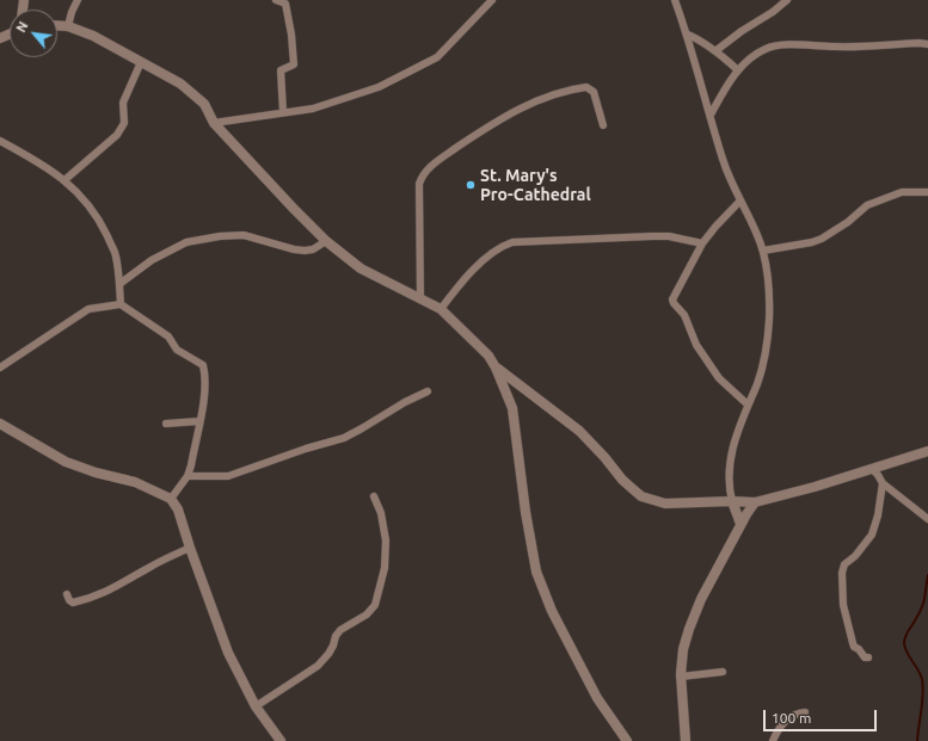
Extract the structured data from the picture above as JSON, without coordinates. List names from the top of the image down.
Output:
{
  "places": ["St. Mary's Pro-Cathedral"],
  "scale_bar": "100 m",
  "north": "top left"
}
